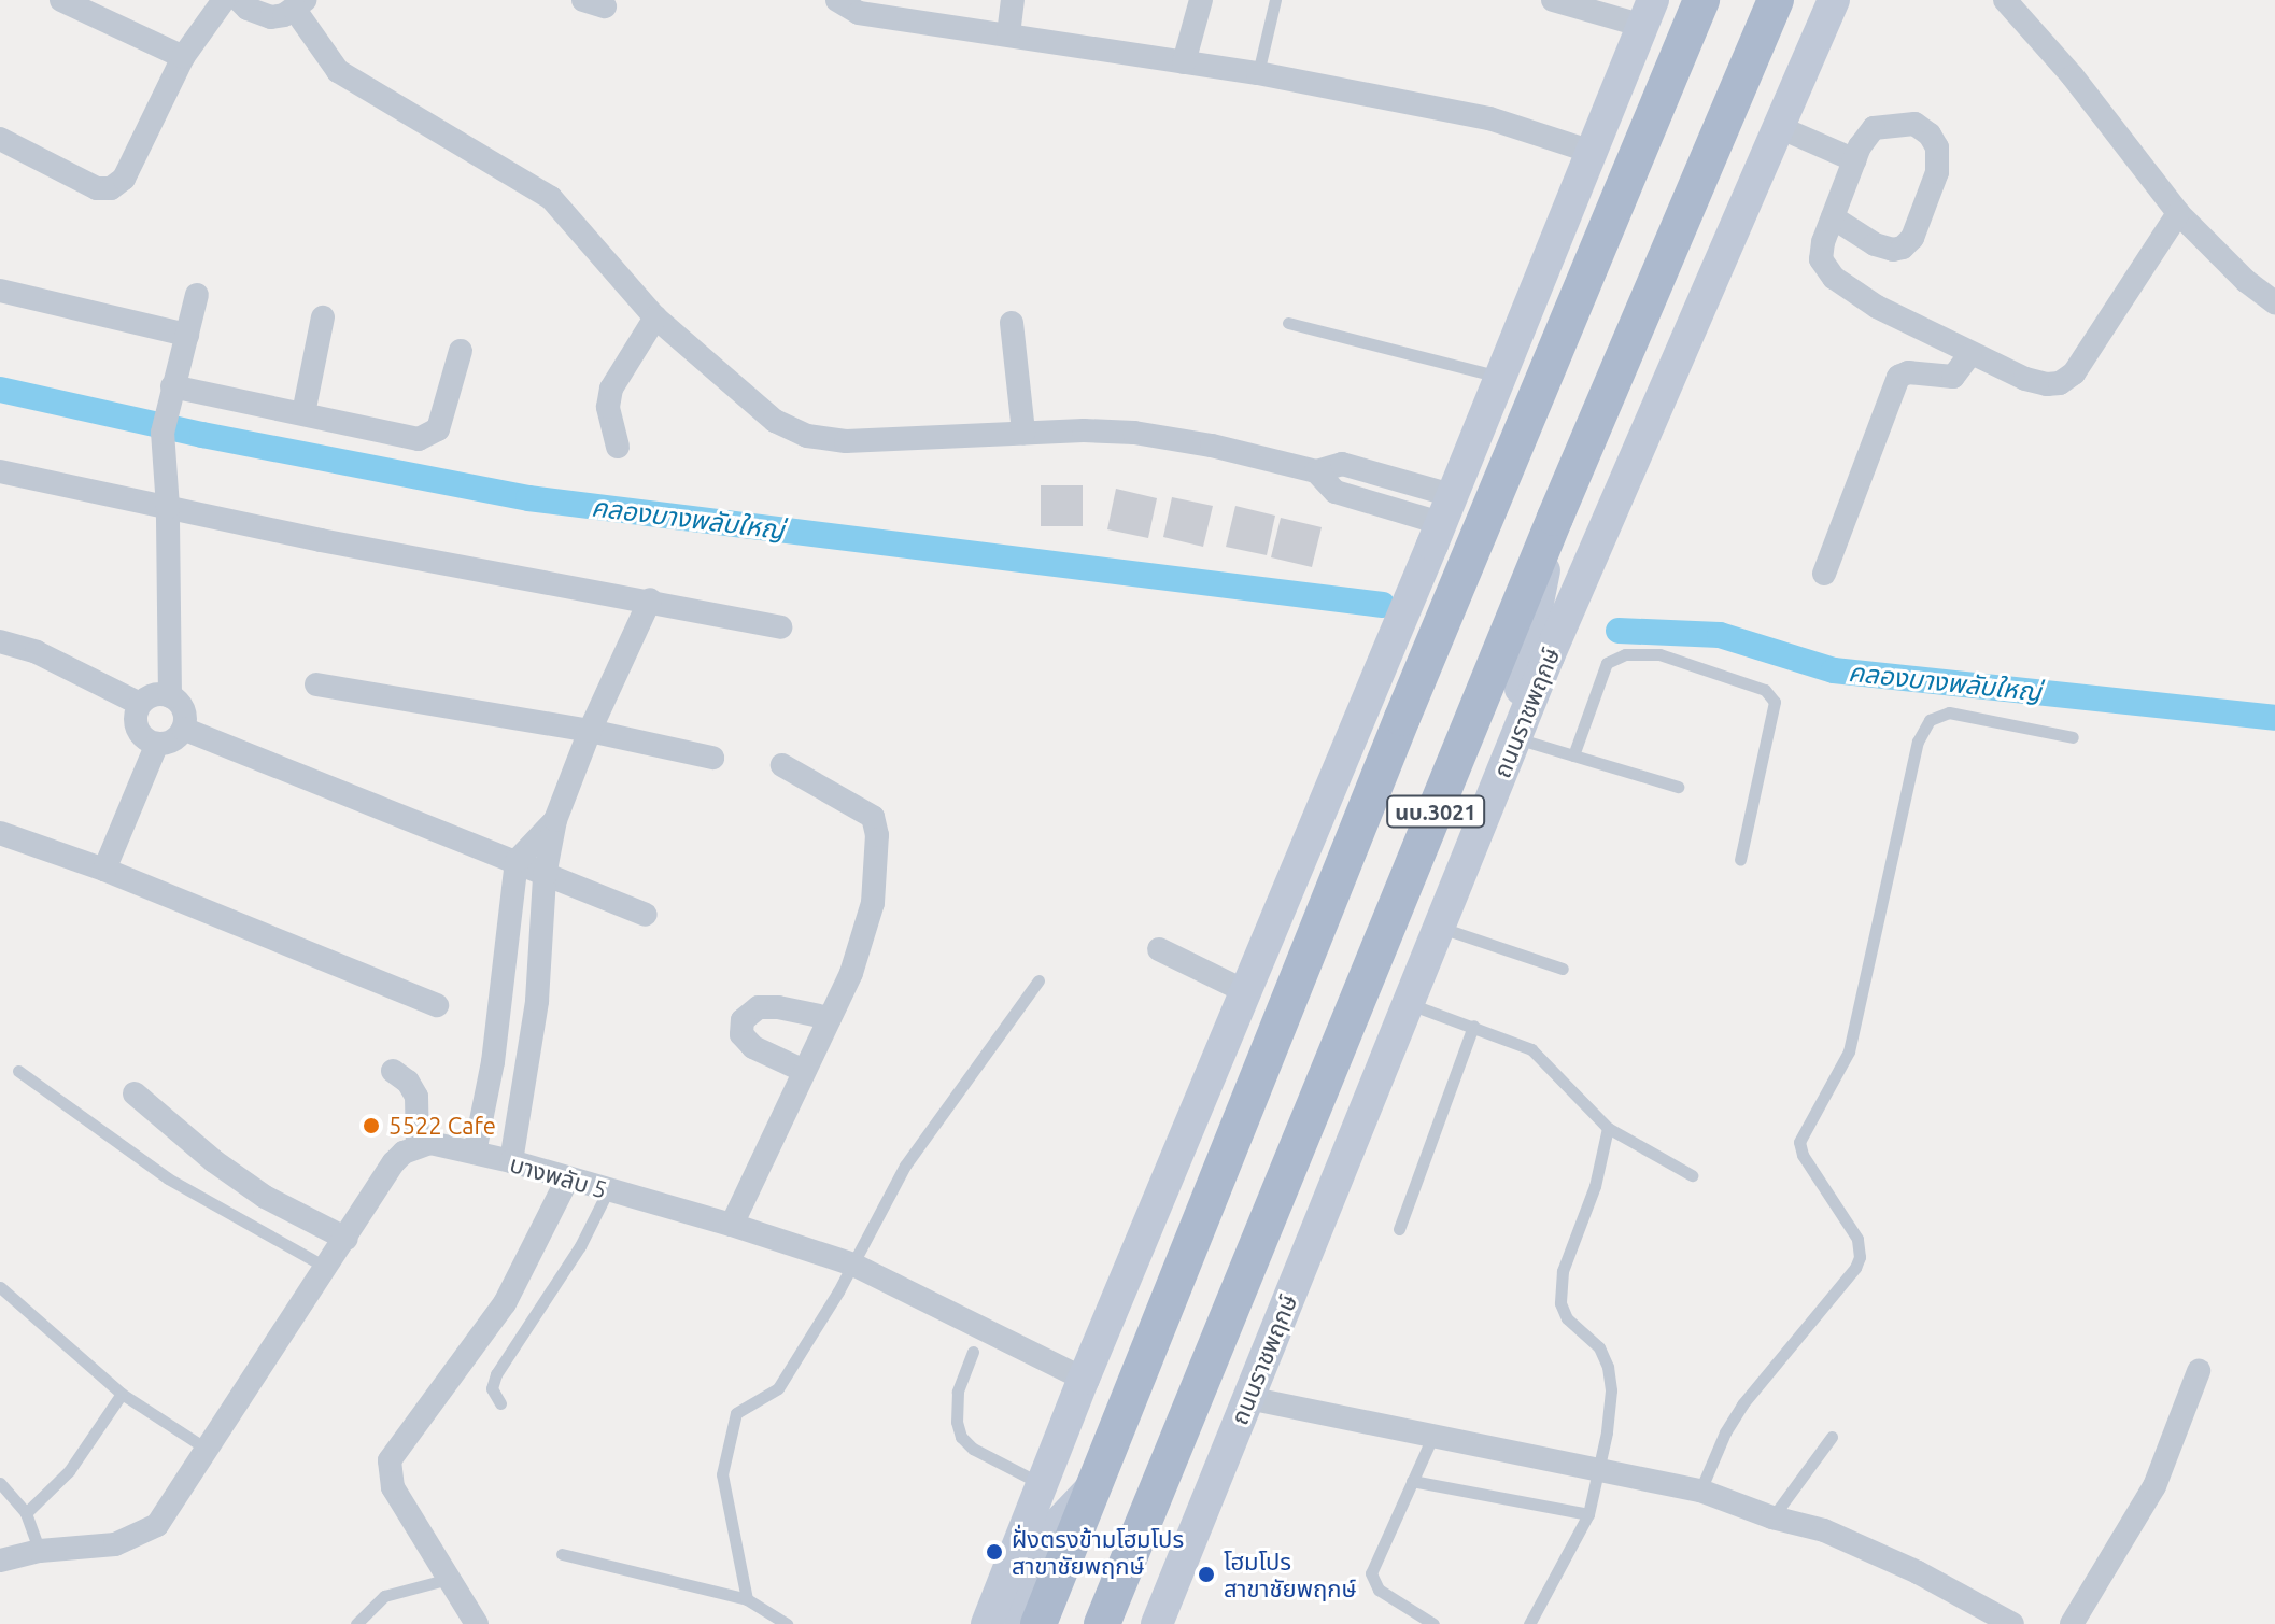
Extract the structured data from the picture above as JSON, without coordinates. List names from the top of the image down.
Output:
{
  "streets": {
    "main road": ["ถนนราชพฤกษ์", "นบ.3021"],
    "street": ["บางพลับ 5"]
  },
  "water": ["คลองบางพลับใหญ่"],
  "places": ["5522 Cafe", "ฝั่งตรงข้ามโฮมโปร สาขาชัยพฤกษ์", "โฮมโปร สาขาชัยพฤกษ์"]
}
